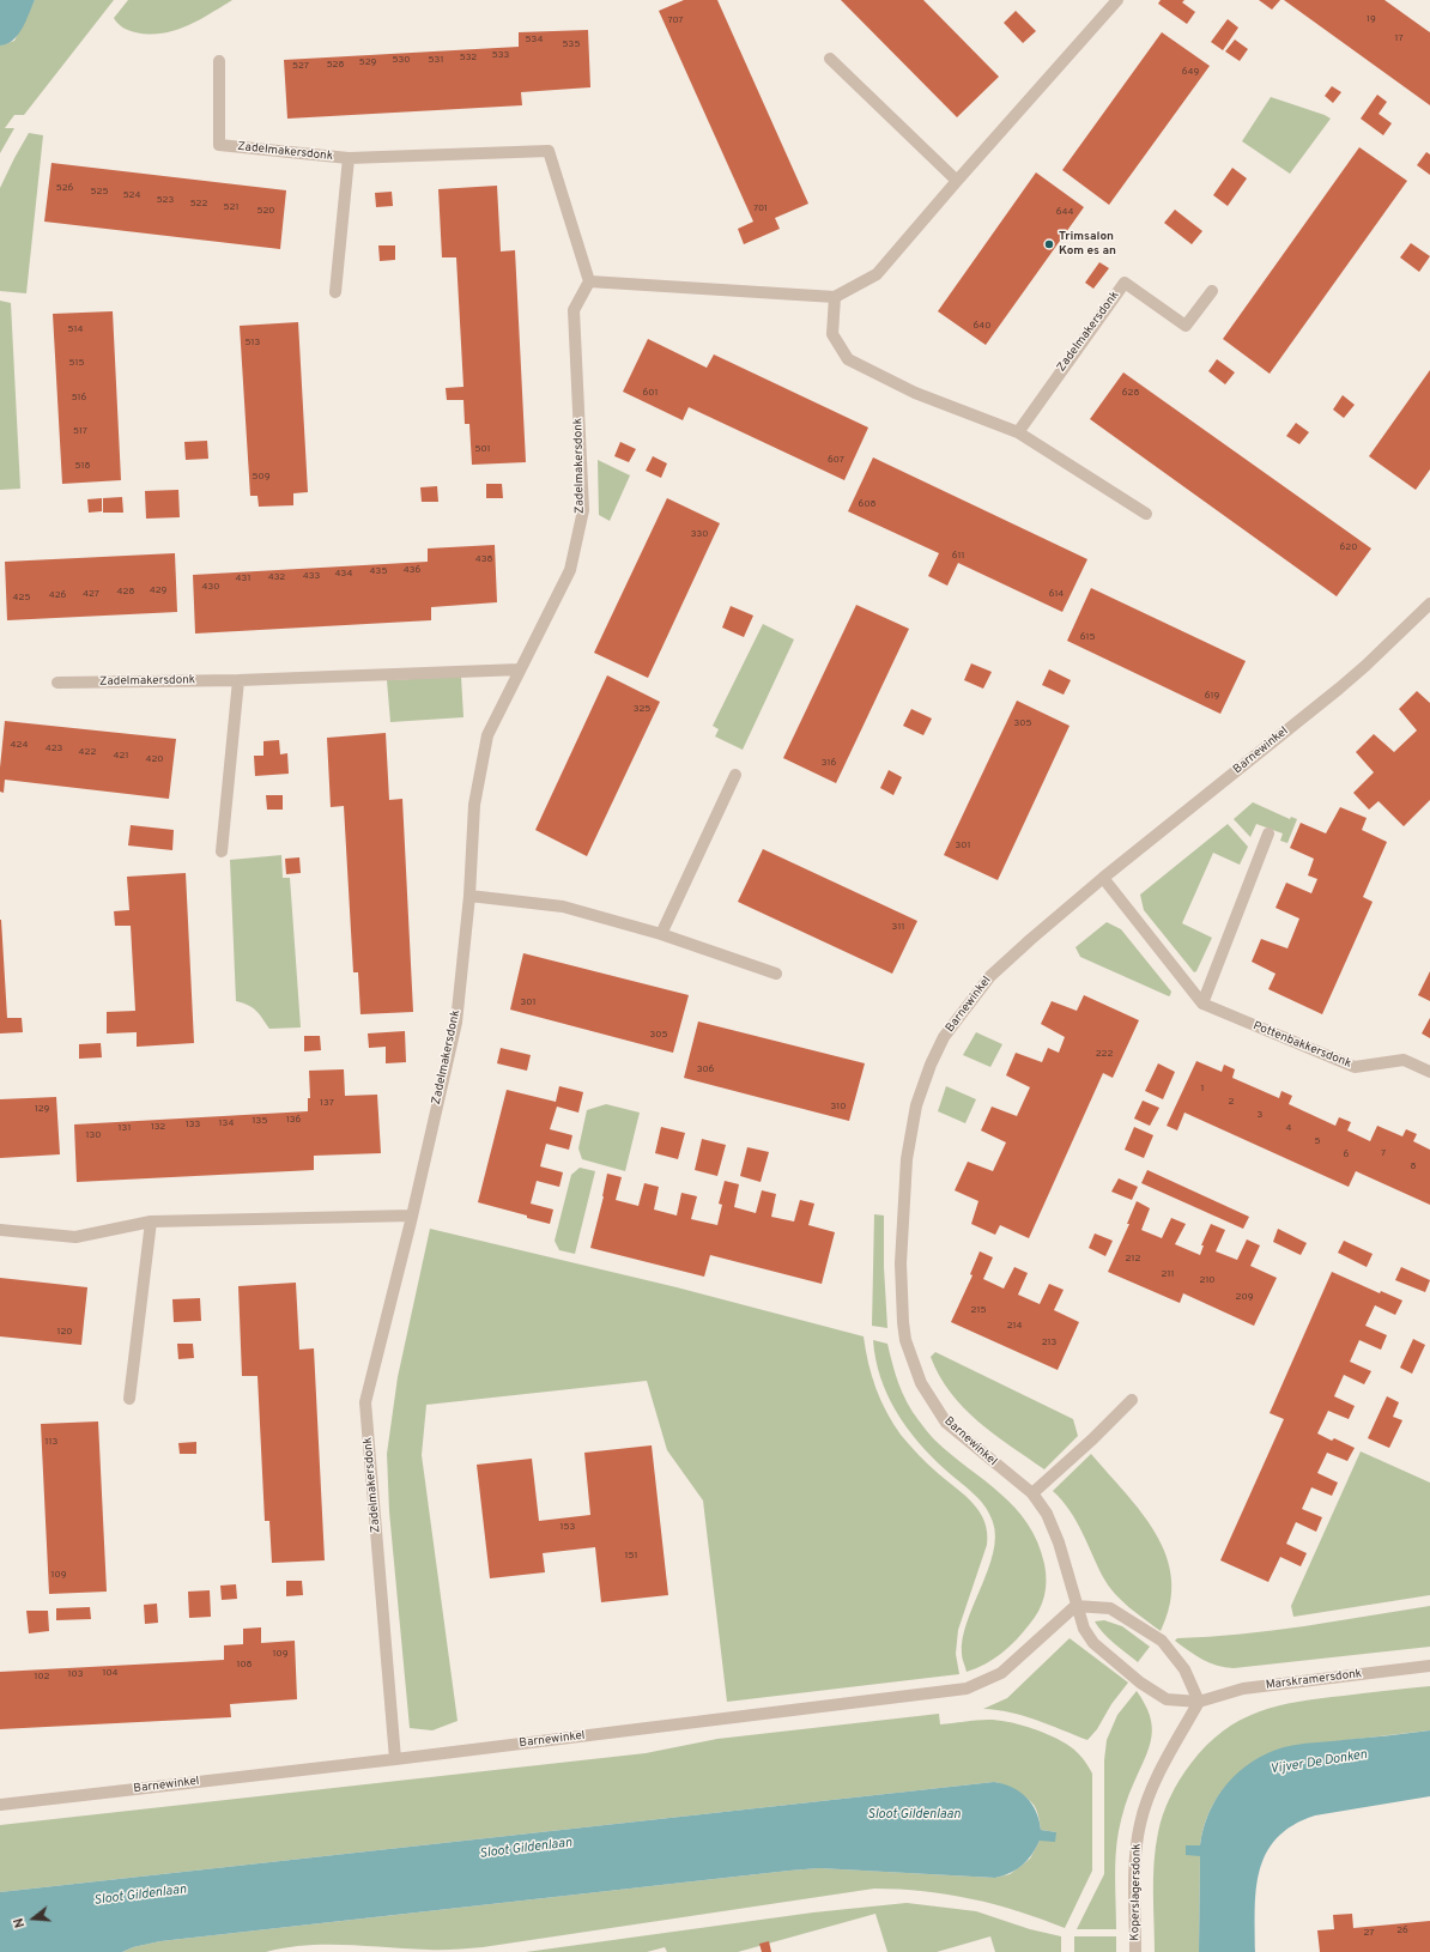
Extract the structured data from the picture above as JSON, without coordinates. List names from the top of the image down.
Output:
{
  "streets": {
    "street": [
      "Zadelmakersdonk",
      "Barnewinkel",
      "Pottenbakkersdonk",
      "Marskramersdonk",
      "Koperslagersdonk"
    ]
  },
  "crossings": [
    ["Zadelmakersdonk", "Barnewinkel"],
    ["Barnewinkel", "Pottenbakkersdonk"],
    ["Barnewinkel", "Marskramersdonk"],
    ["Barnewinkel", "Koperslagersdonk"],
    ["Marskramersdonk", "Koperslagersdonk"]
  ],
  "water": ["Vijver De Donken", "Sloot Gildenlaan"],
  "places": ["Trimsalon Kom es an"],
  "house_numbers": [
    "19",
    "707",
    "17",
    "534",
    "535",
    "533",
    "532",
    "530",
    "531",
    "529",
    "528",
    "527",
    "649",
    "526",
    "525",
    "524",
    "523",
    "522",
    "521",
    "701",
    "520",
    "644",
    "640",
    "514",
    "513",
    "515",
    "601",
    "628",
    "516",
    "517",
    "501",
    "607",
    "518",
    "509",
    "608",
    "330",
    "620",
    "611",
    "438",
    "436",
    "435",
    "434",
    "433",
    "432",
    "431",
    "430",
    "429",
    "428",
    "427",
    "614",
    "426",
    "425",
    "615",
    "619",
    "325",
    "305",
    "424",
    "423",
    "422",
    "421",
    "420",
    "316",
    "301",
    "311",
    "301",
    "305",
    "222",
    "306",
    "1",
    "2",
    "137",
    "310",
    "129",
    "3",
    "136",
    "135",
    "134",
    "133",
    "132",
    "131",
    "4",
    "130",
    "5",
    "7",
    "6",
    "8",
    "212",
    "211",
    "210",
    "209",
    "215",
    "214",
    "120",
    "213",
    "113",
    "153",
    "151",
    "109",
    "109",
    "108",
    "104",
    "103",
    "102",
    "26",
    "27"
  ],
  "north": "left"
}
